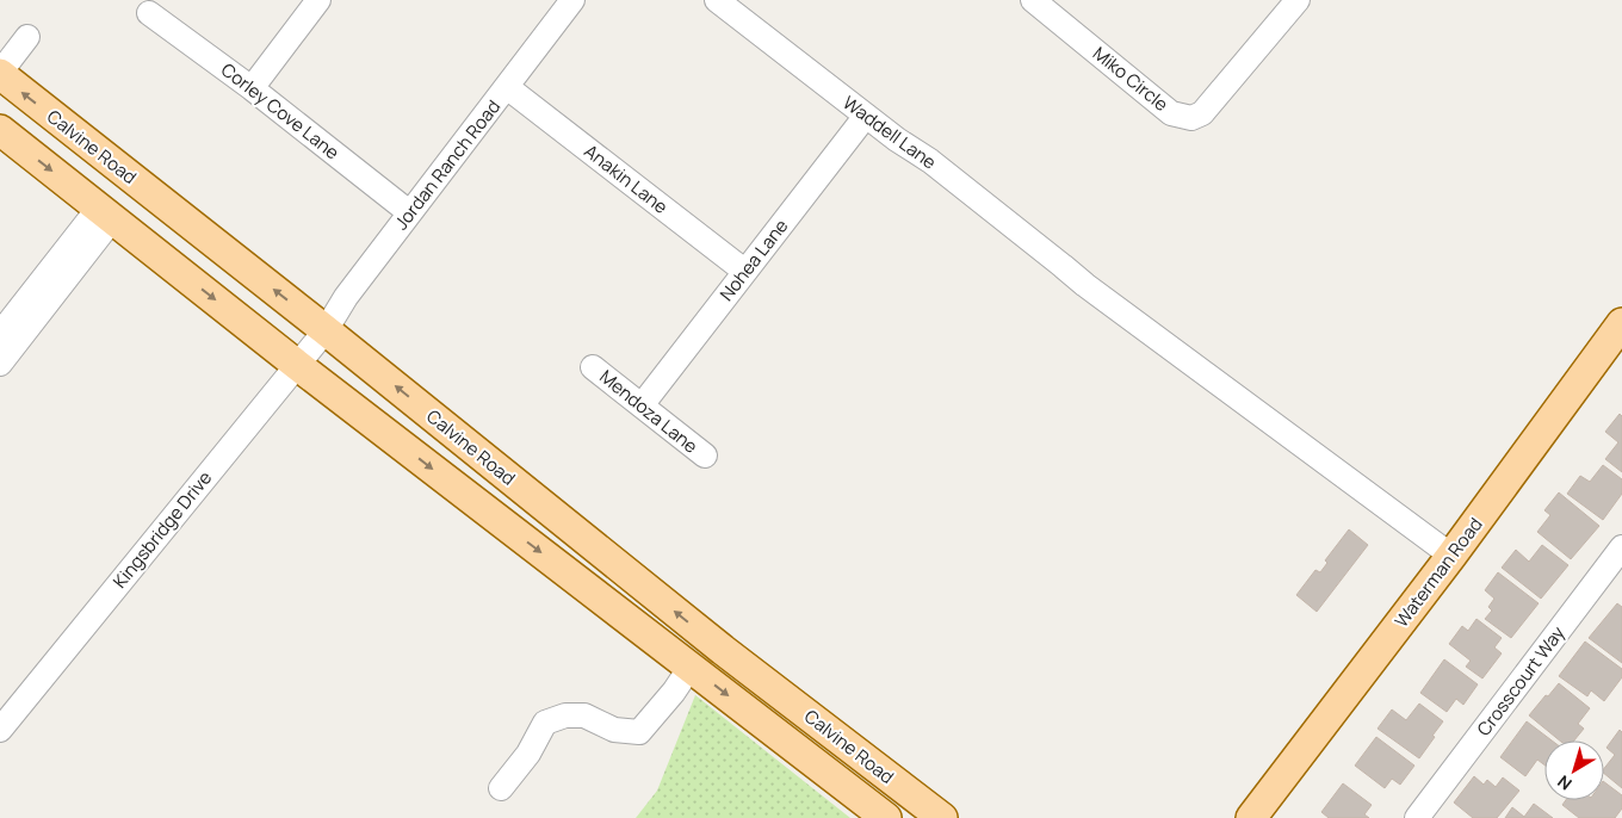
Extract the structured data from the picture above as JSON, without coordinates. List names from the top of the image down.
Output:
{
  "streets": {
    "main road": ["Calvine Road", "Waterman Road"],
    "street": [
      "Miko Circle",
      "Corley Cove Lane",
      "Waddell Lane",
      "Jordan Ranch Road",
      "Anakin Lane",
      "Nohea Lane",
      "Mendoza Lane",
      "Kingsbridge Drive",
      "Crosscourt Way"
    ]
  },
  "crossings": [
    ["Corley Cove Lane", "Jordan Ranch Road"],
    ["Waddell Lane", "Nohea Lane"],
    ["Waddell Lane", "Waterman Road"],
    ["Calvine Road", "Jordan Ranch Road"],
    ["Calvine Road", "Kingsbridge Drive"],
    ["Jordan Ranch Road", "Anakin Lane"],
    ["Jordan Ranch Road", "Kingsbridge Drive"],
    ["Anakin Lane", "Nohea Lane"],
    ["Nohea Lane", "Mendoza Lane"]
  ],
  "north": "bottom left"
}
